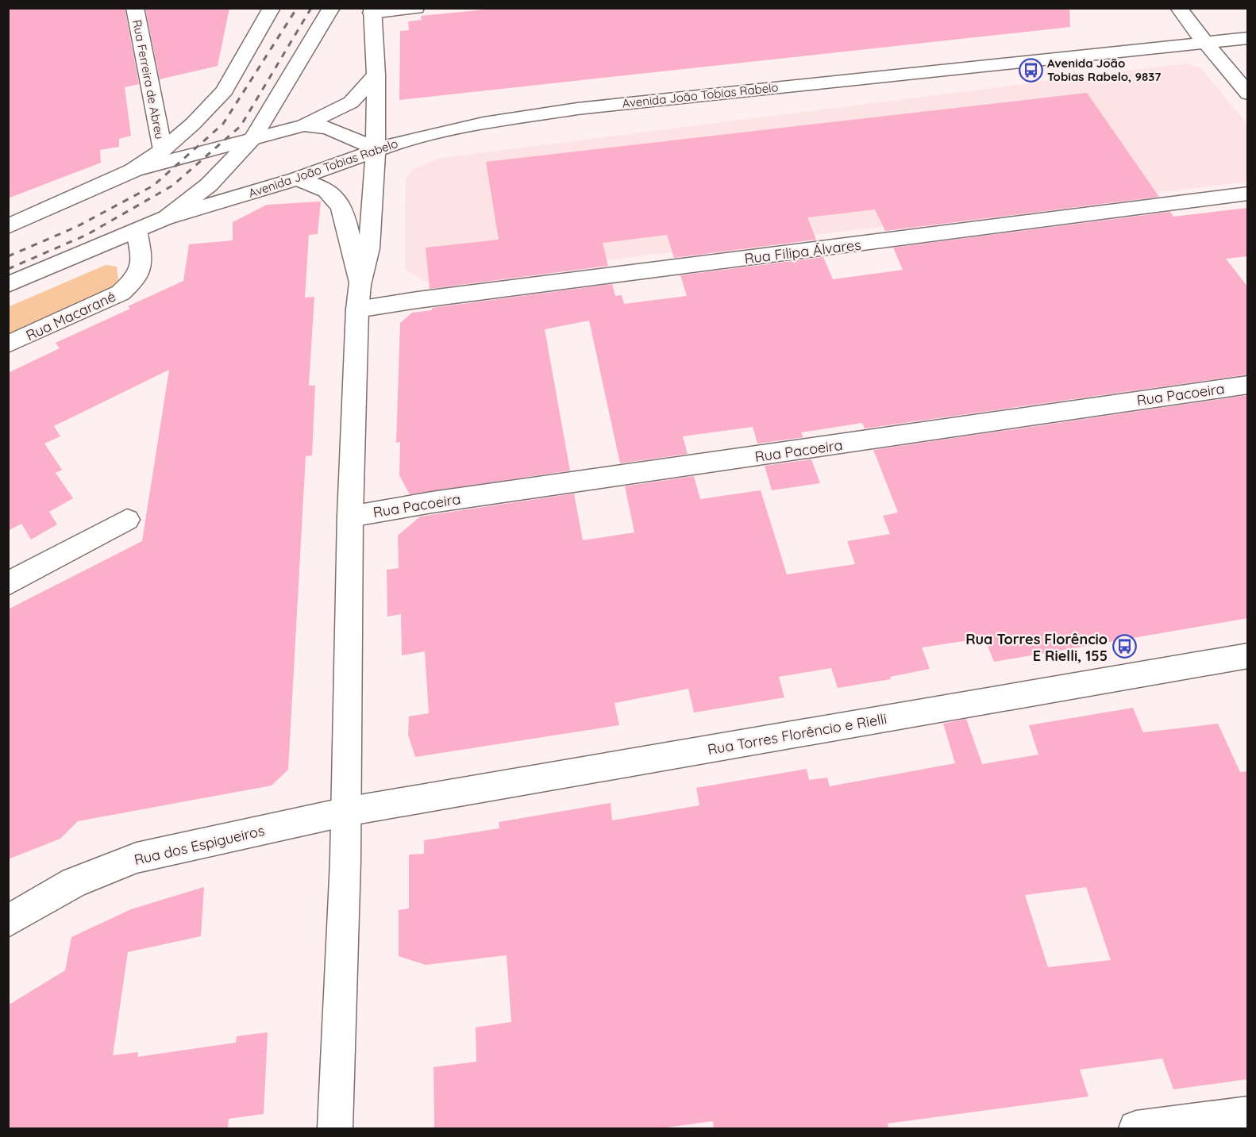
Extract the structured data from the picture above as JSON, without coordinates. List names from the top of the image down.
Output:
{
  "streets": {
    "street": [
      "Rua Ferreira de Abreu",
      "Avenida João Tobias Rabelo",
      "Rua Filipa Álvares",
      "Rua Macarané",
      "Rua Pacoeira",
      "Rua Torres Florêncio e Rielli",
      "Rua dos Espigueiros"
    ]
  },
  "crossings": [
    ["Rua Torres Florêncio e Rielli", "Rua dos Espigueiros"]
  ],
  "places": {
    "bus stop": ["Avenida João Tobias Rabelo, 9837", "Rua Torres Florêncio E Rielli, 155"]
  }
}
